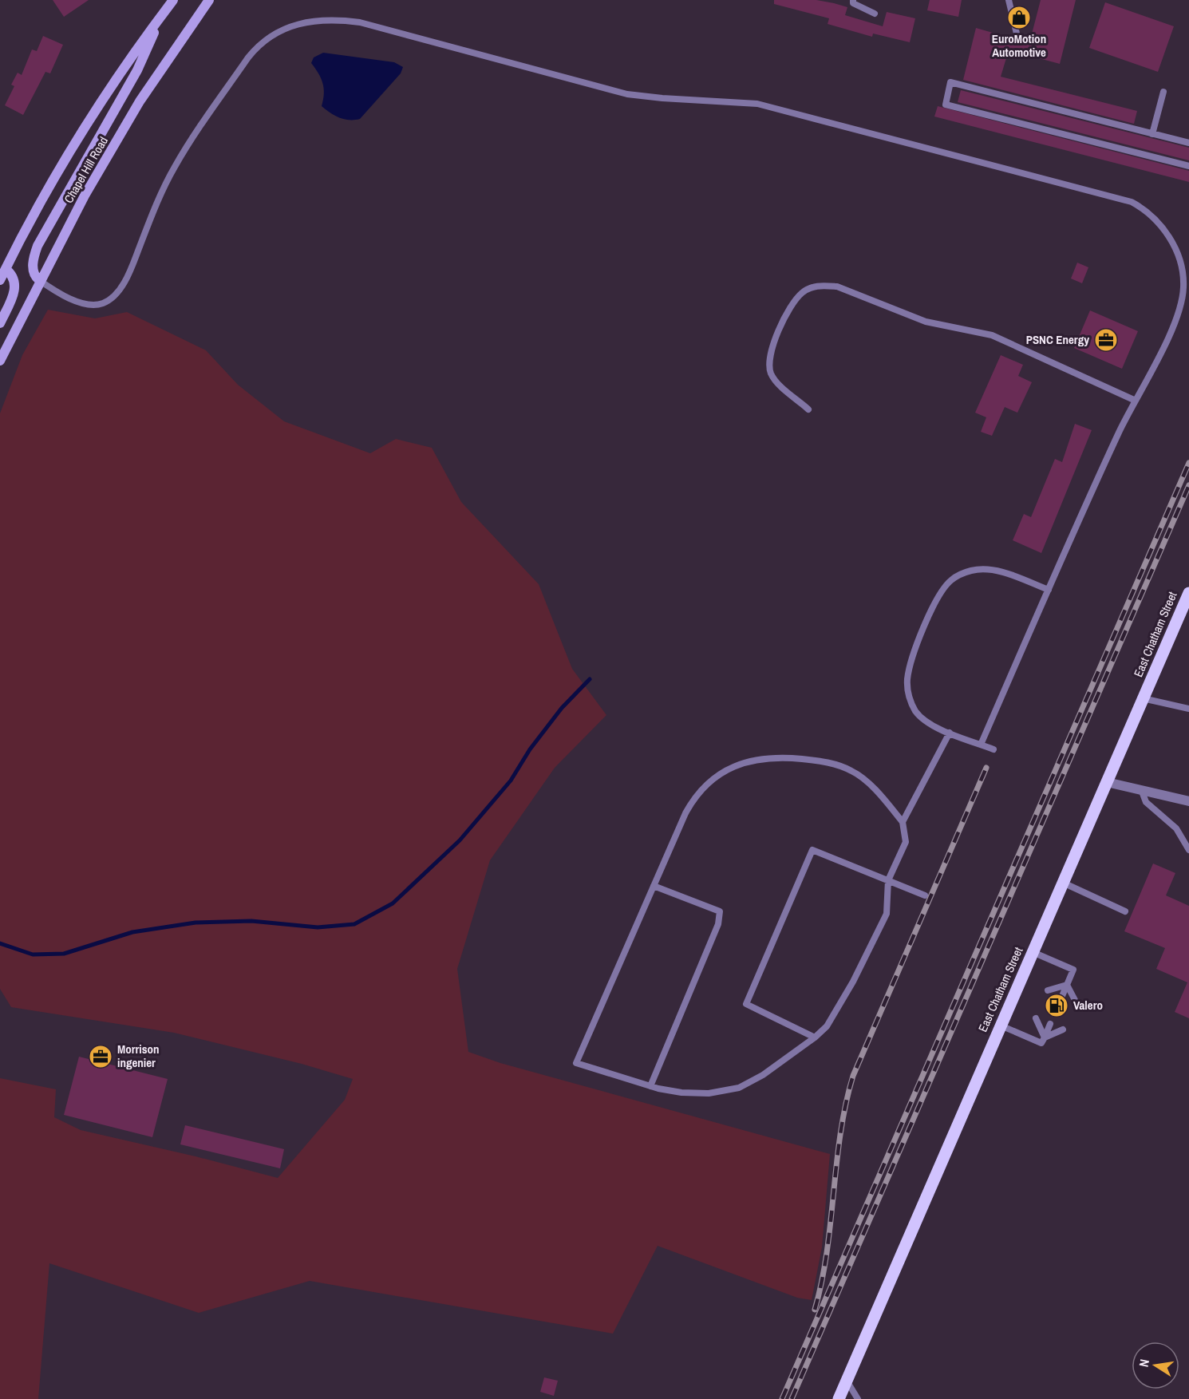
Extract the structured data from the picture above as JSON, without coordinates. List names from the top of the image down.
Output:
{
  "streets": {
    "main road": ["Chapel Hill Road", "East Chatham Street"]
  },
  "places": {
    "shop": ["EuroMotion Automotive"],
    "office": ["PSNC Energy", "Morrison ingenier"],
    "fuel station": ["Valero"]
  },
  "north": "left"
}
